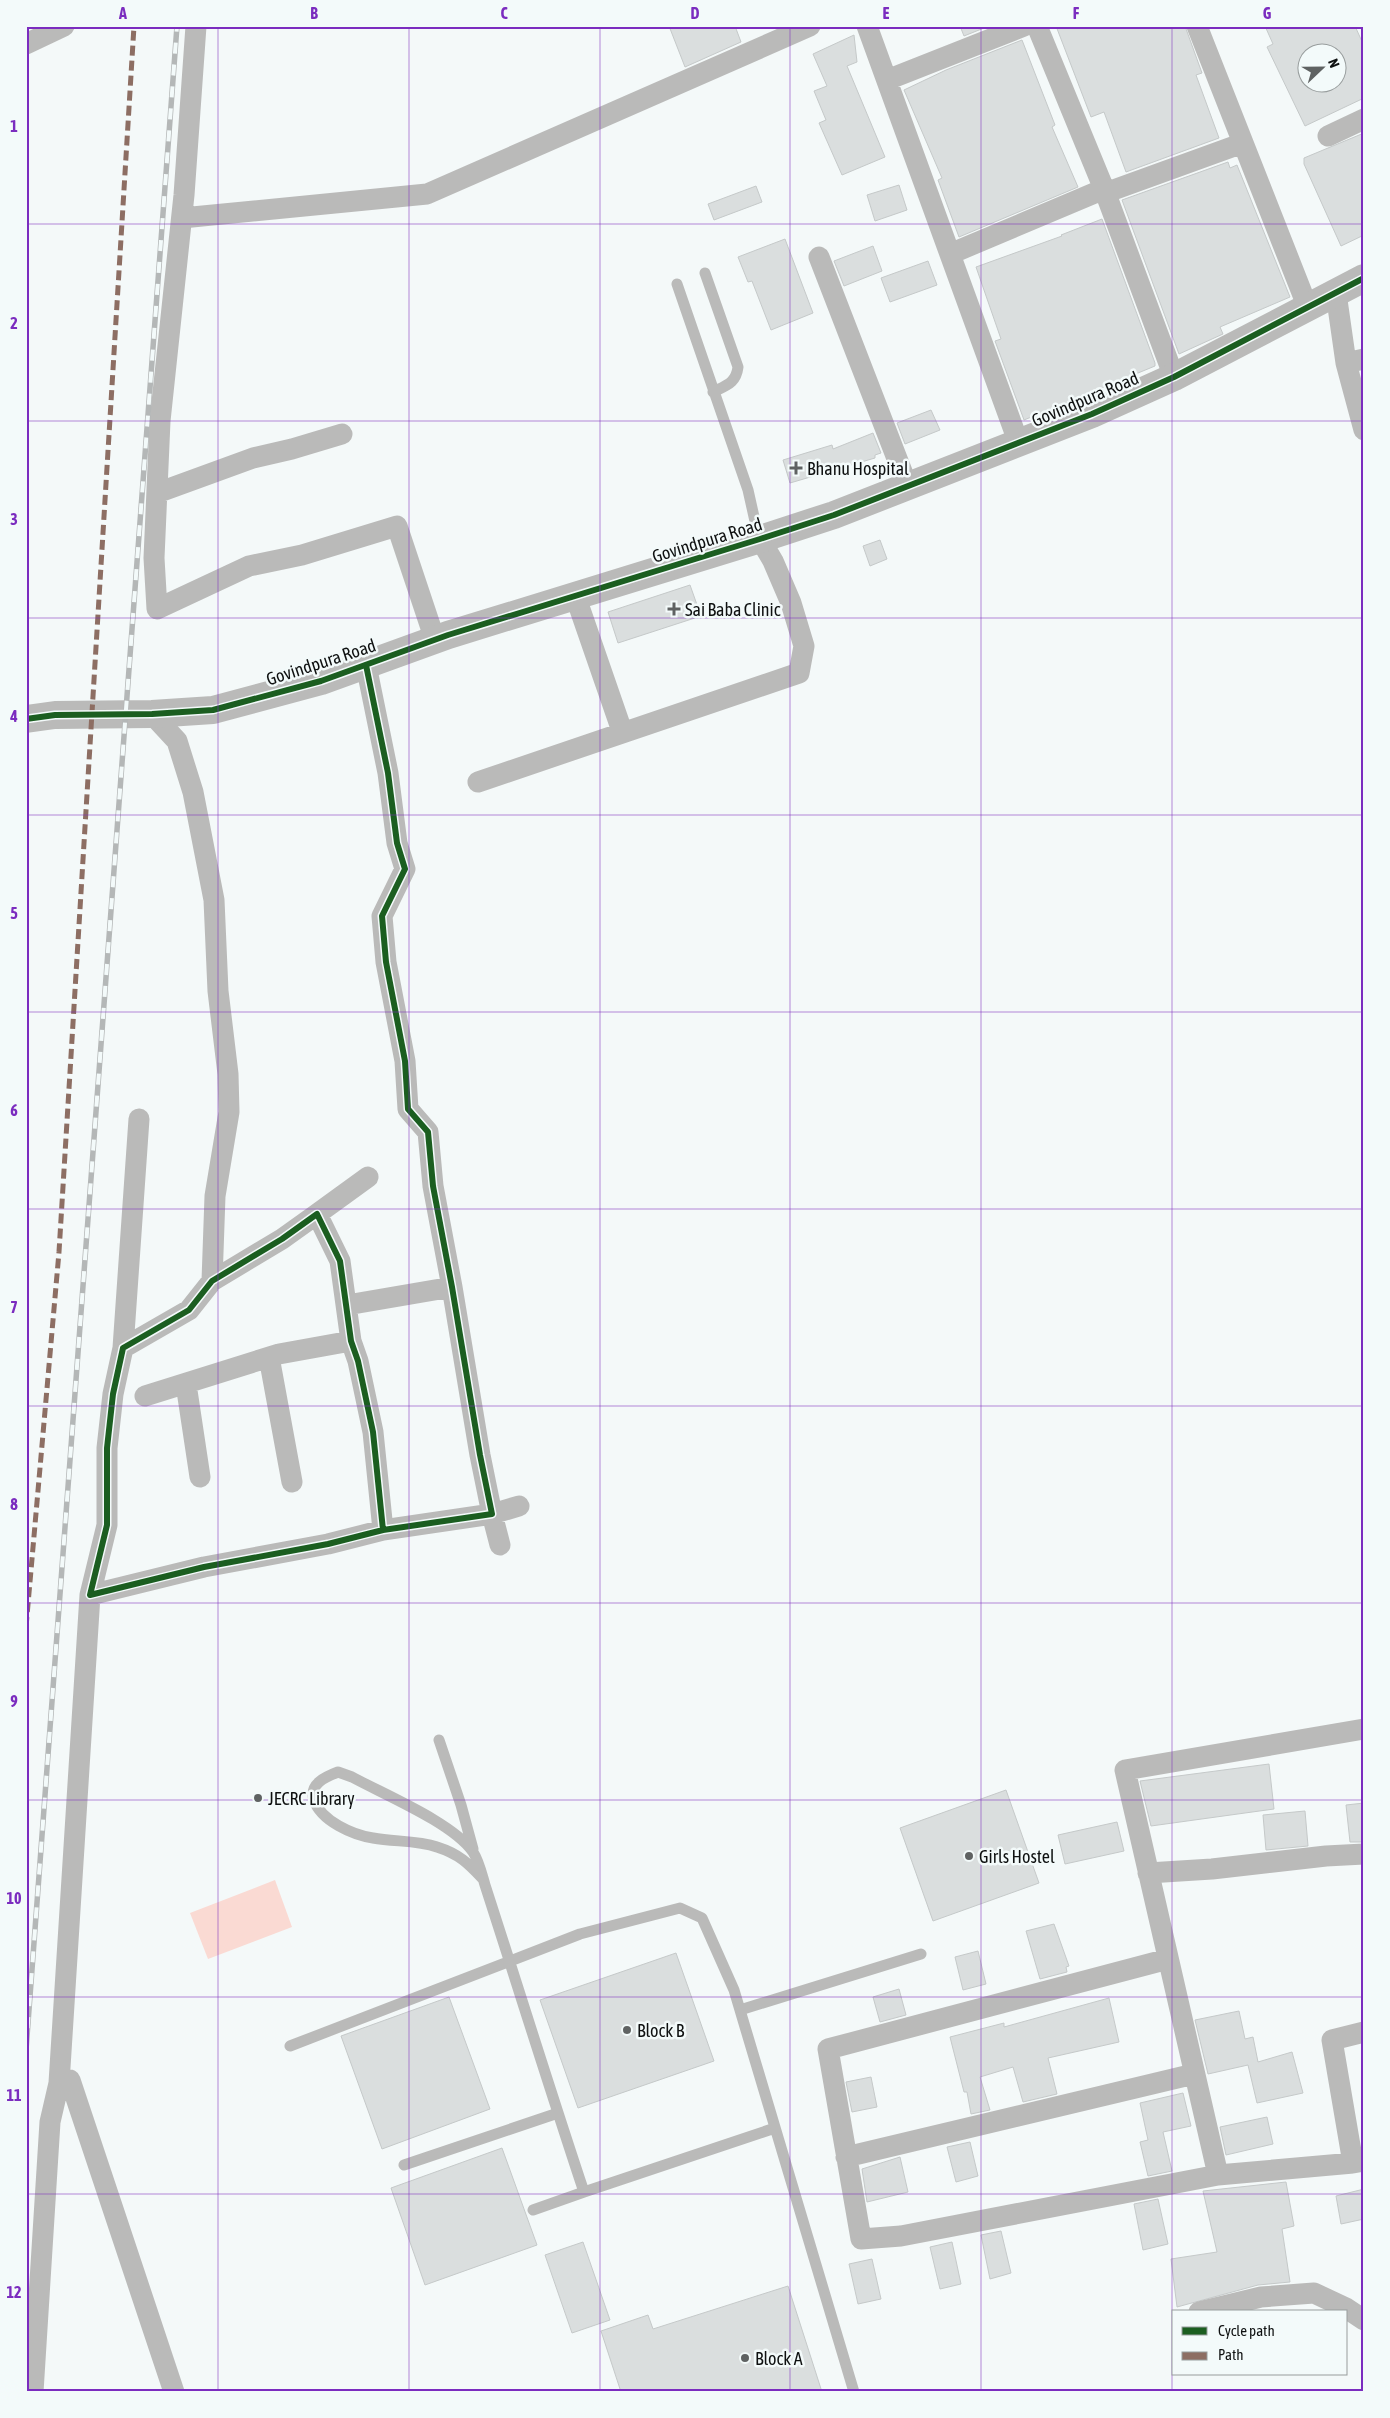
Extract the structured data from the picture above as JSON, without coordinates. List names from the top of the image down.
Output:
{
  "streets": {
    "street": ["Govindpura Road"]
  },
  "places": {
    "health": ["Bhanu Hospital", "Sai Baba Clinic"],
    "other": [
      "JECRC Library",
      "Girls Hostel",
      "Block B",
      "Block A"
    ]
  },
  "legend": ["Cycle path", "Path"],
  "north": "right",
  "grid": {
    "columns": [
      "A",
      "B",
      "C",
      "D",
      "E",
      "F",
      "G"
    ],
    "rows": [
      "1",
      "2",
      "3",
      "4",
      "5",
      "6",
      "7",
      "8",
      "9",
      "10",
      "11",
      "12"
    ]
  }
}
